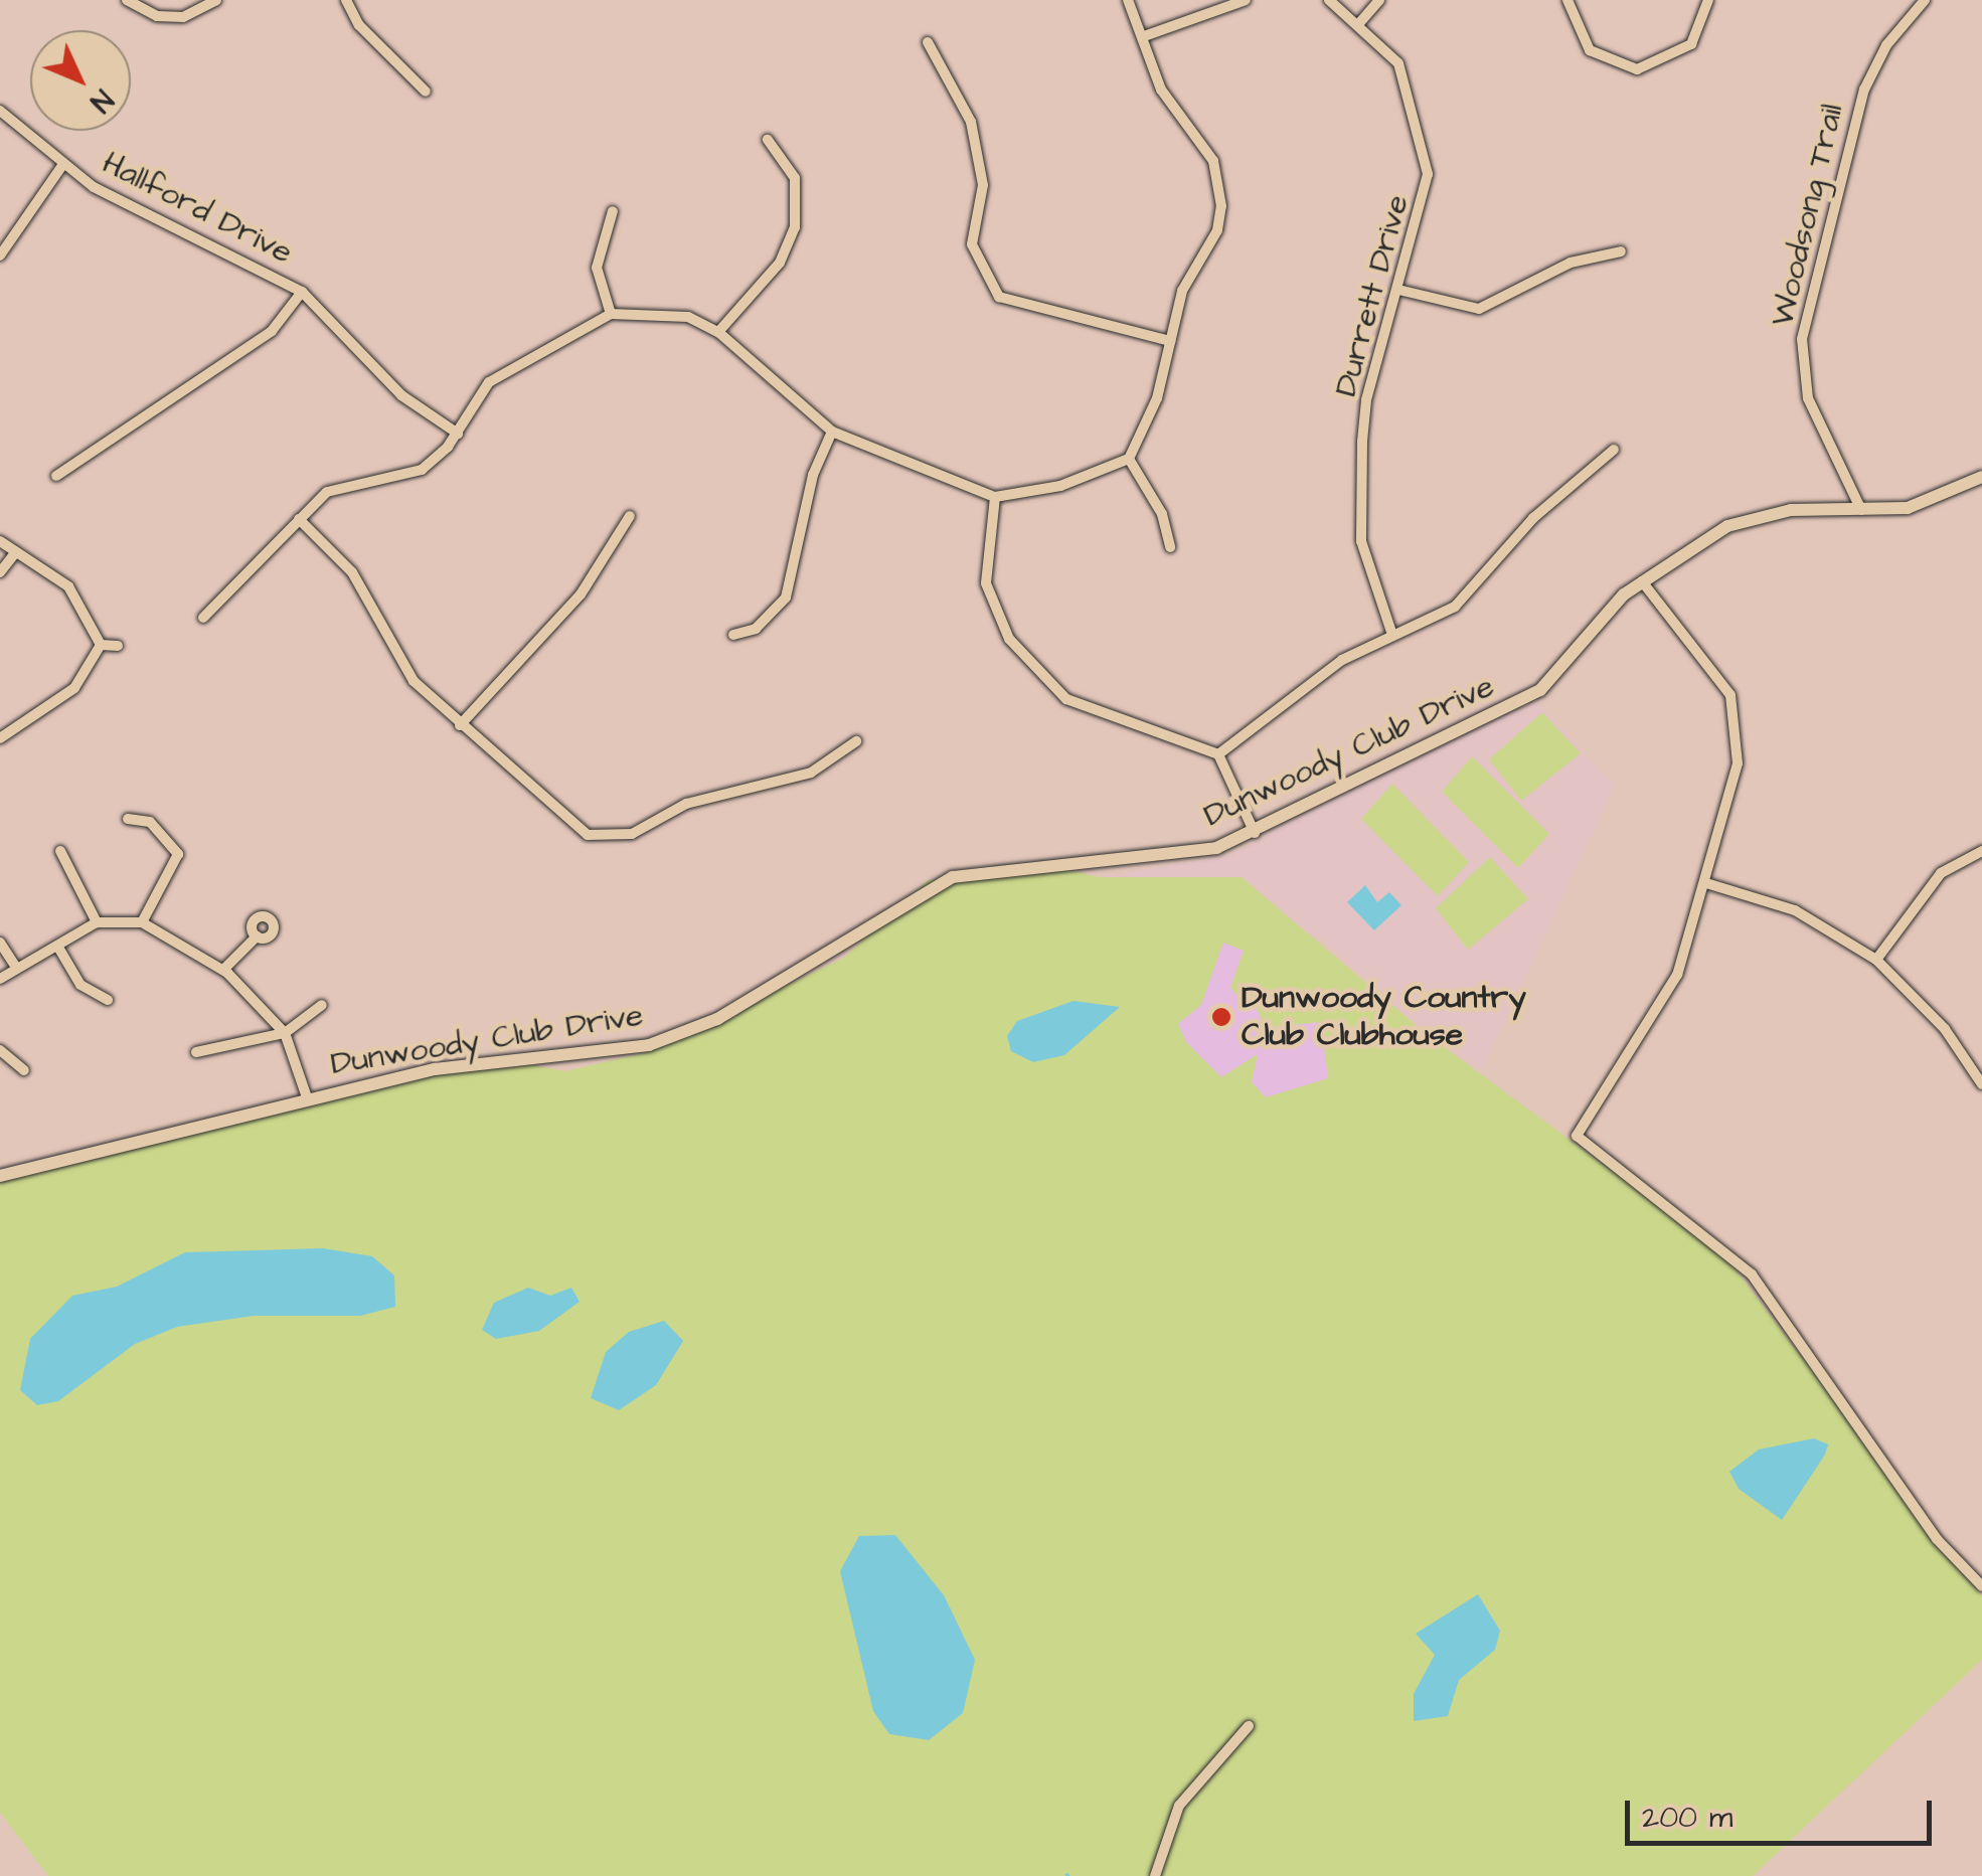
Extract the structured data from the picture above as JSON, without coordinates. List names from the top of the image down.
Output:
{
  "streets": {
    "street": [
      "Hallford Drive",
      "Woodsong Trail",
      "Durrett Drive",
      "Dunwoody Club Drive"
    ]
  },
  "crossings": [
    ["Woodsong Trail", "Dunwoody Club Drive"]
  ],
  "places": ["Dunwoody Country Club Clubhouse"],
  "scale_bar": "200 m",
  "north": "bottom right"
}
